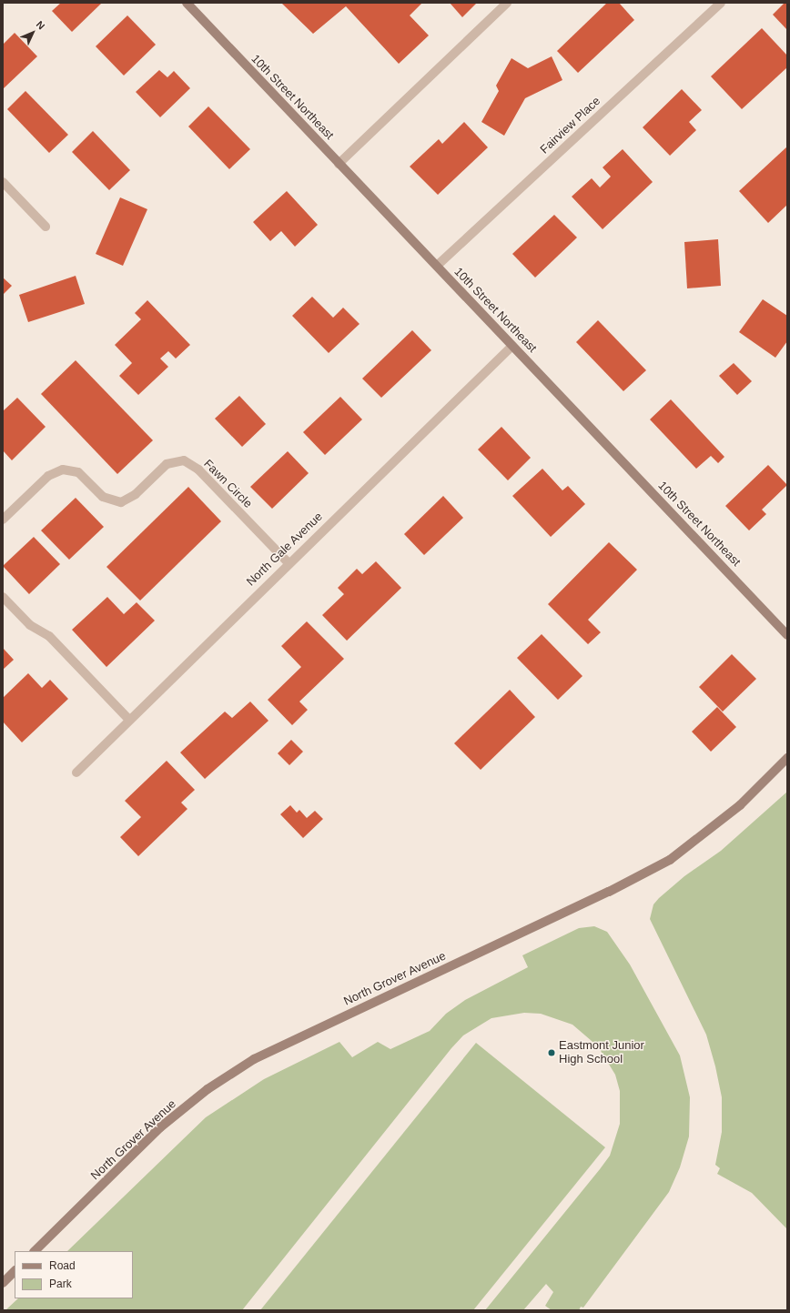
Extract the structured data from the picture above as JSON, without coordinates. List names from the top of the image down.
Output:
{
  "streets": {
    "street": [
      "10th Street Northeast",
      "Fairview Place",
      "Fawn Circle",
      "North Gale Avenue",
      "North Grover Avenue"
    ]
  },
  "crossings": [
    ["10th Street Northeast", "Fairview Place"],
    ["10th Street Northeast", "North Gale Avenue"],
    ["Fawn Circle", "North Gale Avenue"]
  ],
  "places": ["Eastmont Junior High School"],
  "legend": ["Road", "Park"],
  "north": "top right"
}
